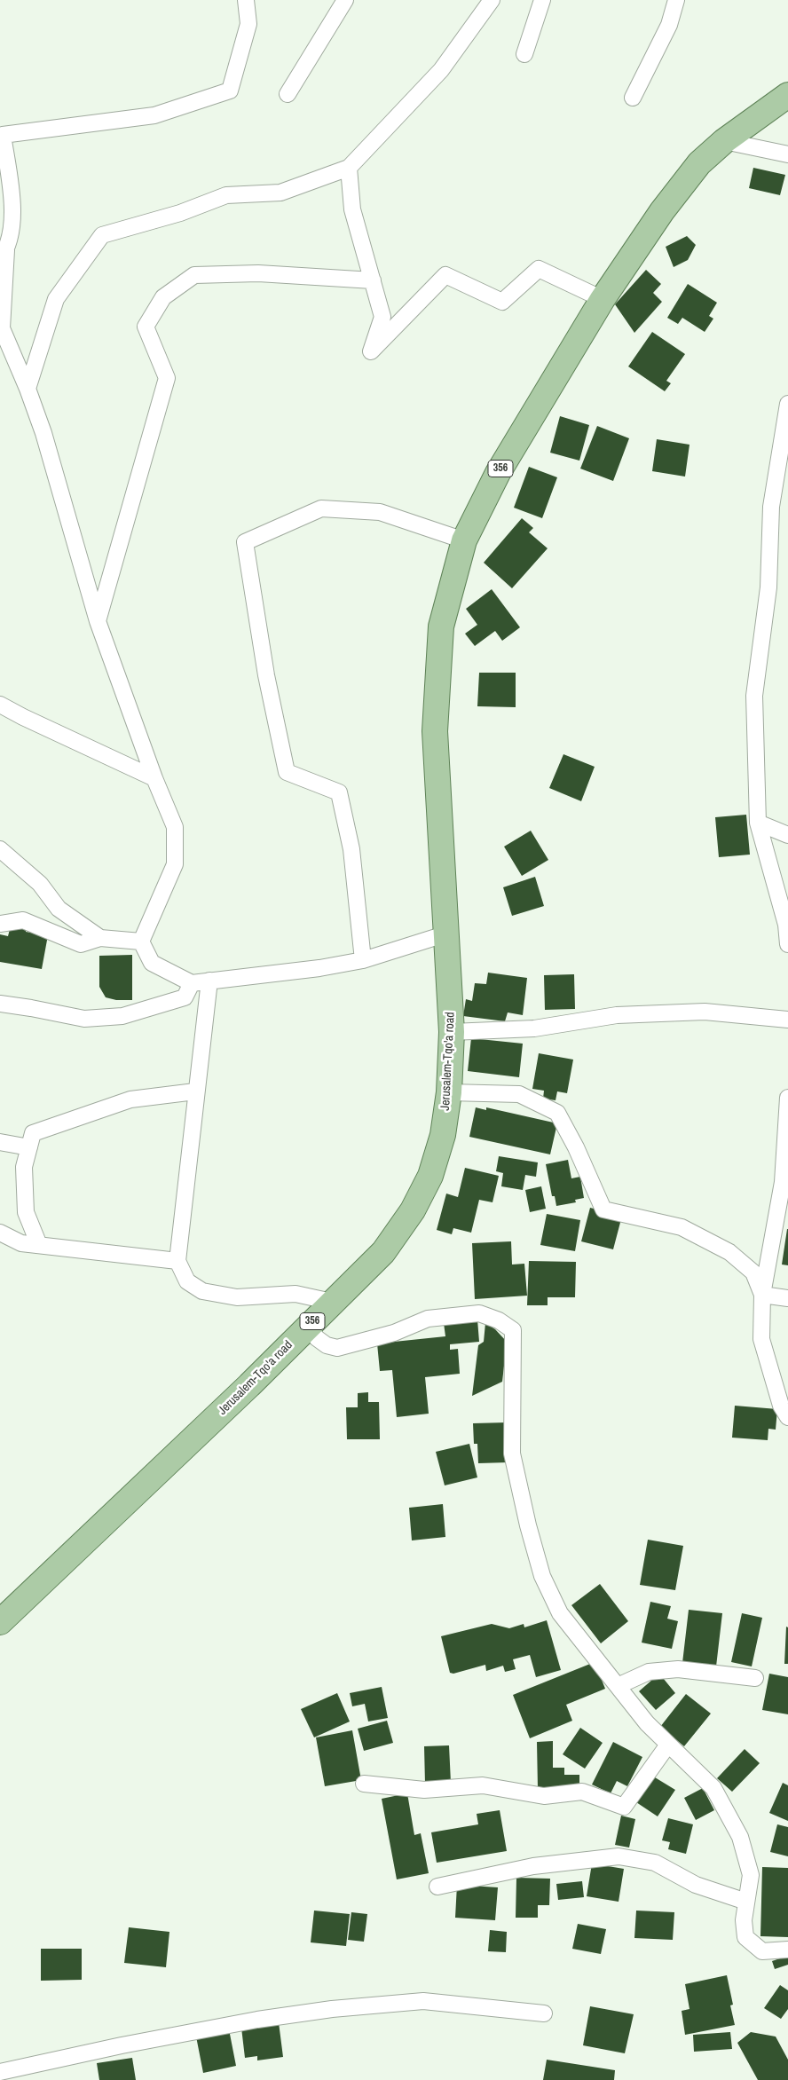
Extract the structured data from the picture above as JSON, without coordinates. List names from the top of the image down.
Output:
{
  "streets": {
    "main road": ["356", "Jerusalem-Tqo'a road"]
  },
  "crossings": [
    ["356", "Jerusalem-Tqo'a road"]
  ]
}
